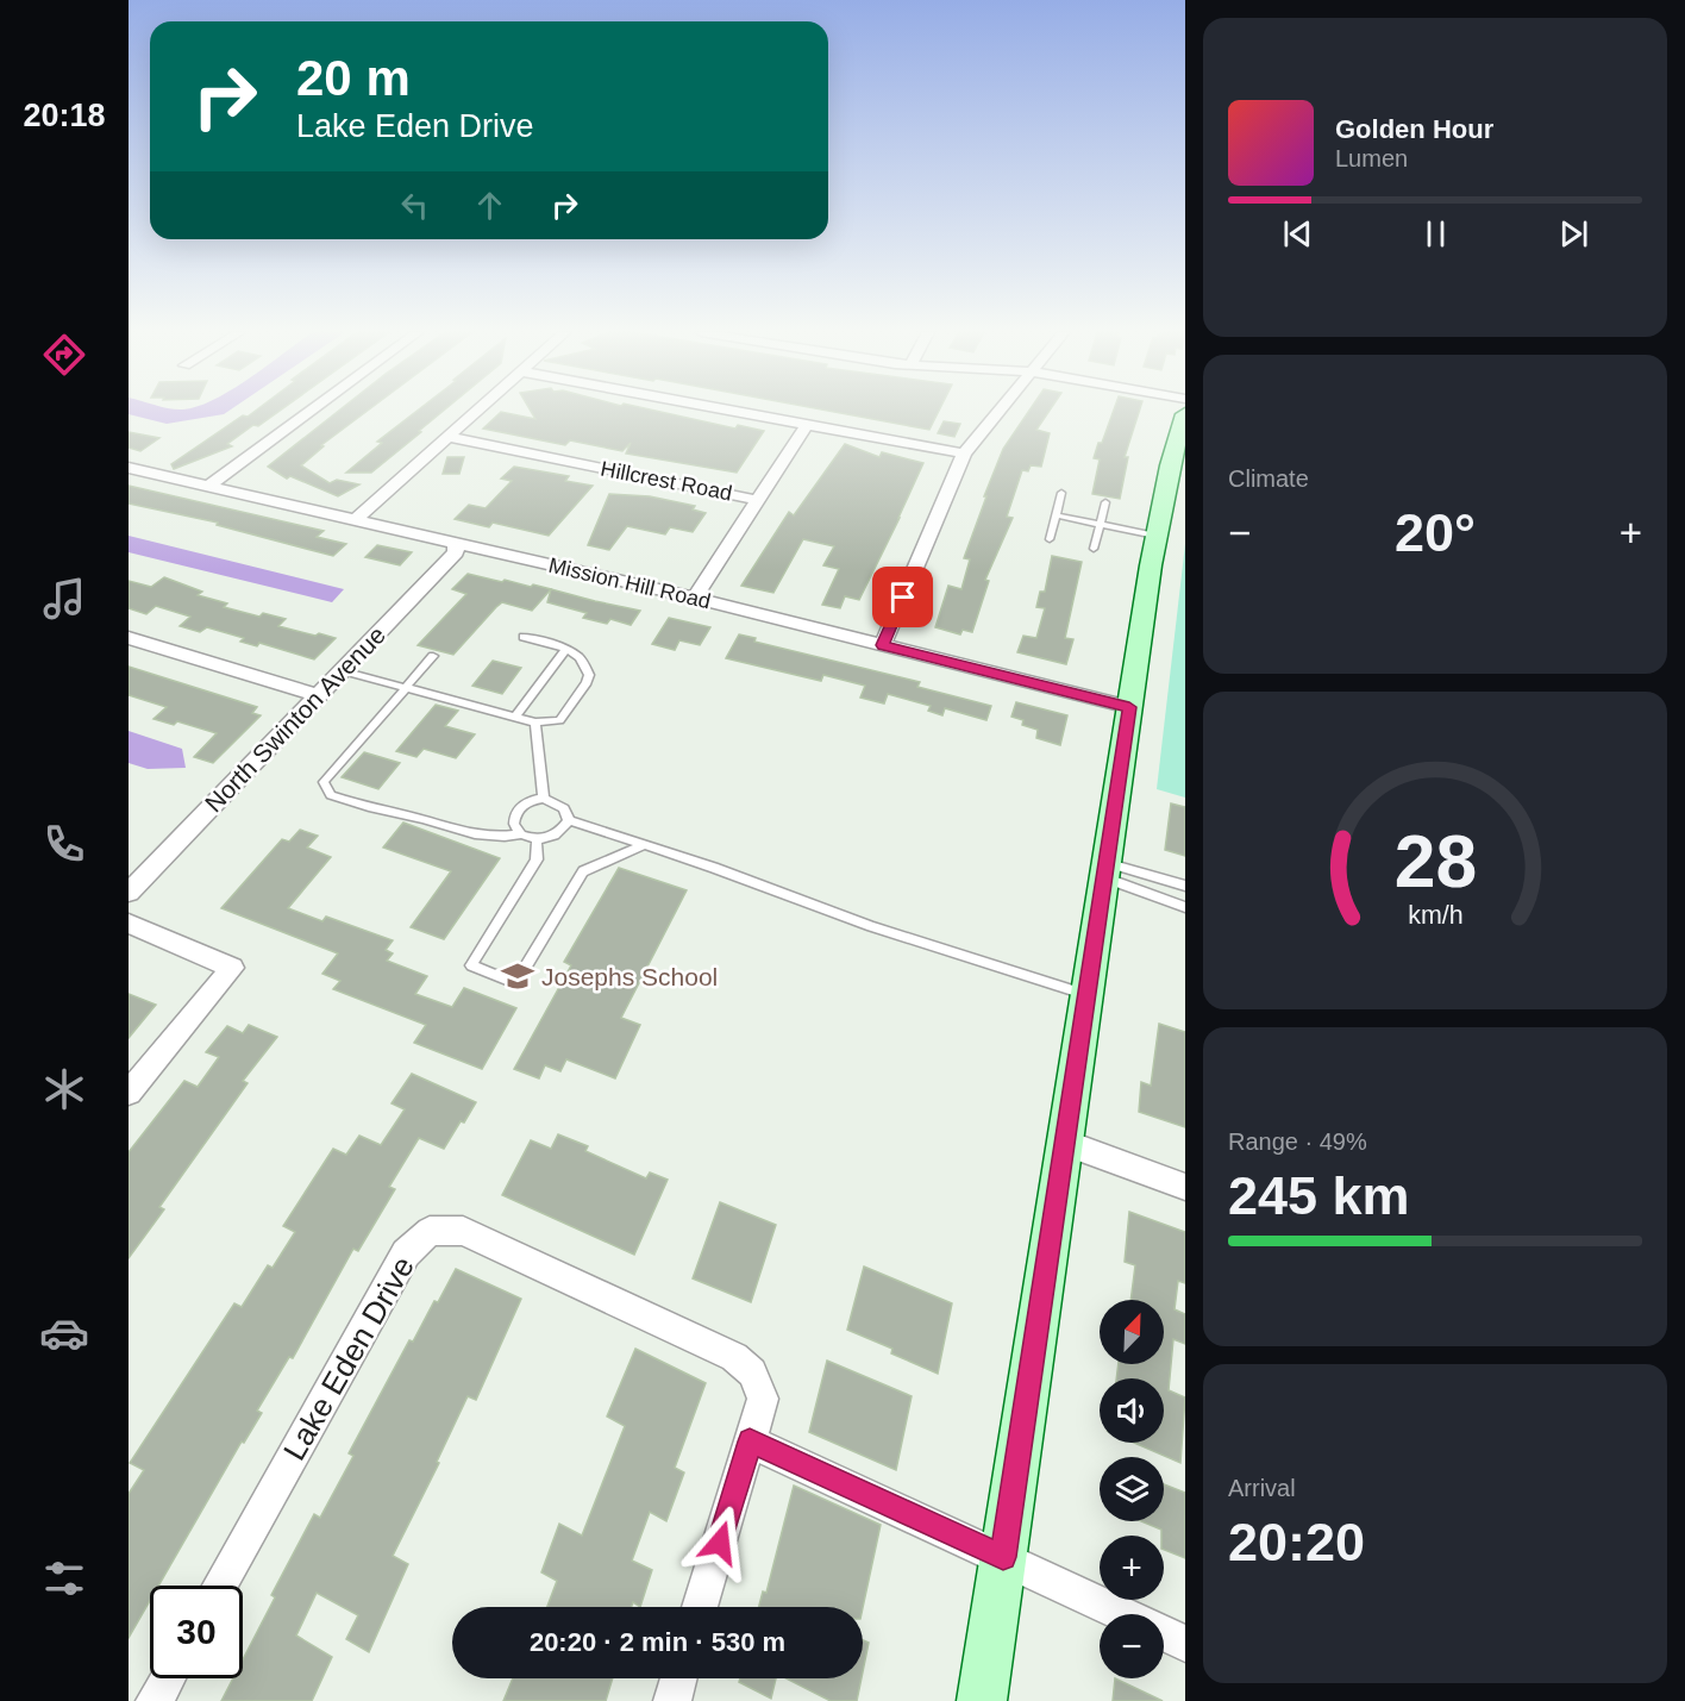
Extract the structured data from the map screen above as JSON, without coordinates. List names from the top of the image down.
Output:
{
  "streets": {
    "street": [
      "Hillcrest Road",
      "Mission Hill Road",
      "North Swinton Avenue",
      "Lake Eden Drive"
    ]
  },
  "crossings": [
    ["Mission Hill Road", "North Swinton Avenue"]
  ],
  "places": {
    "school or university": ["Josephs School"]
  },
  "north": "top right",
  "page": {
    "tabs": "20:18",
    "turn": ["20 m", "Lake Eden Drive"],
    "song": ["Golden Hour", "Lumen"],
    "tile": [
      "Climate",
      ["Range · 49%", "245 km"],
      ["Arrival", "20:20"]
    ],
    "heat": ["−", "20°", "+"],
    "map_buttons": ["+", "−"],
    "limit": "30",
    "trip": "20:20 · 2 min · 530 m",
    "gauge": ["28", "km/h"]
  }
}
